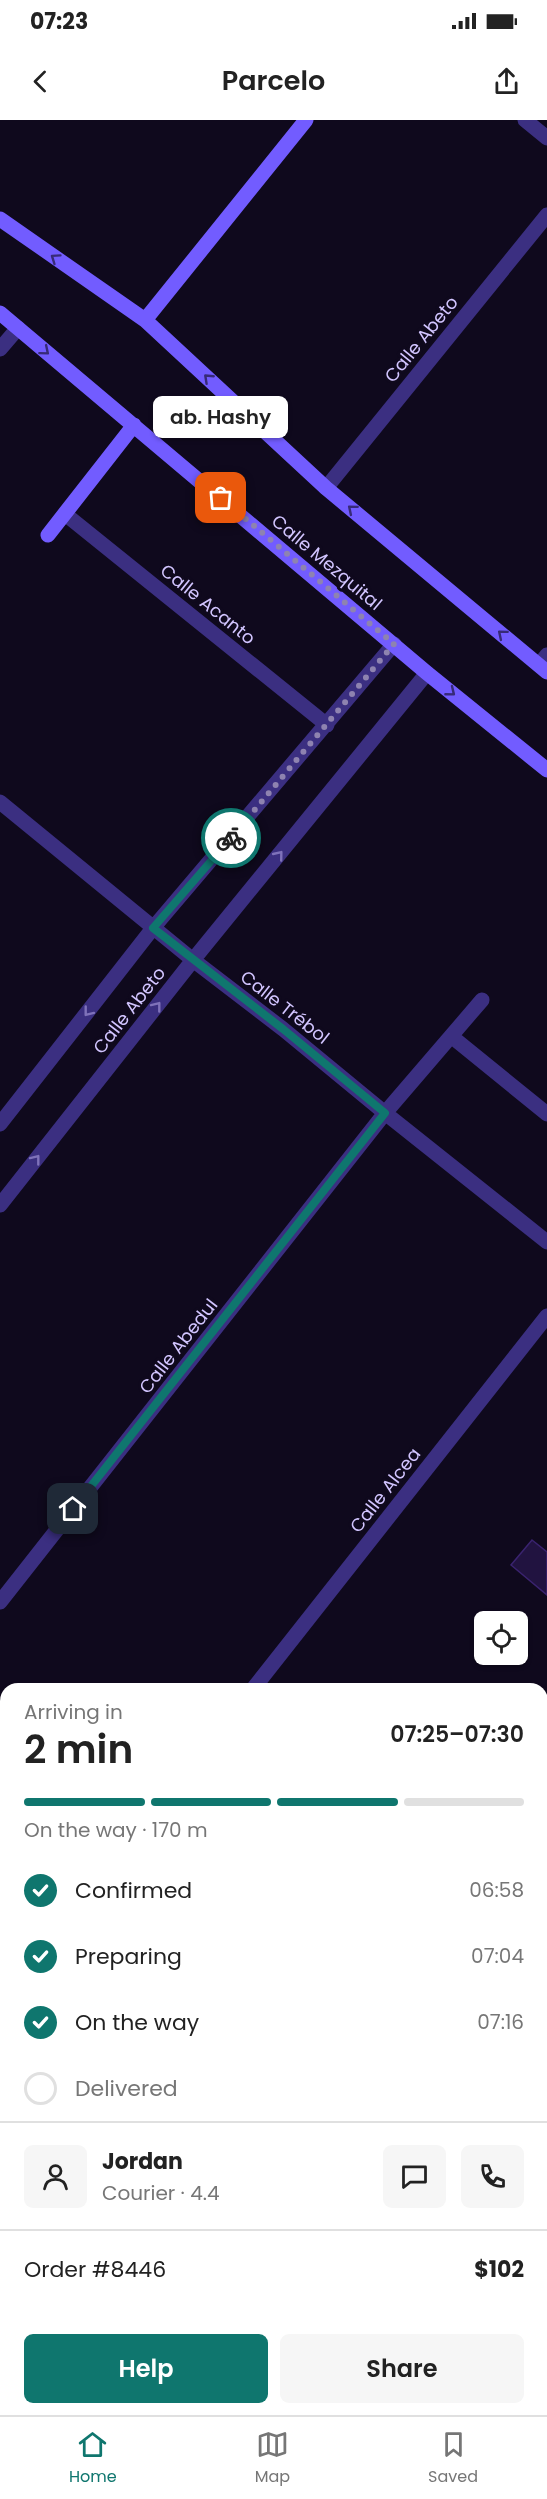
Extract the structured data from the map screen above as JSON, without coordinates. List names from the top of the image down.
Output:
{
  "streets": {
    "main road": ["Calle Mezquital"],
    "street": [
      "Calle Abeto",
      "Calle Acanto",
      "Calle Trébol",
      "Calle Abedul",
      "Calle Alcea"
    ]
  },
  "crossings": [
    ["Calle Abeto", "Calle Mezquital"],
    ["Calle Abeto", "Calle Acanto"],
    ["Calle Abeto", "Calle Trébol"],
    ["Calle Trébol", "Calle Abedul"]
  ],
  "places": ["ab. Hashy"],
  "page": {
    "status": "07:23",
    "header": "Parcelo",
    "bubble": "ab. Hashy",
    "heading": ["2 min", "Arriving in", "07:25–07:30"],
    "panel": [
      "Jordan",
      "Courier · 4.4",
      "Order #8446",
      "$102"
    ],
    "bar": "On the way · 170 m",
    "list": [
      ["Confirmed", "06:58"],
      ["Preparing", "07:04"],
      ["On the way", "07:16"],
      "Delivered"
    ],
    "buttons": ["Help", "Share"],
    "tabs": ["Home", "Map", "Saved"]
  }
}
